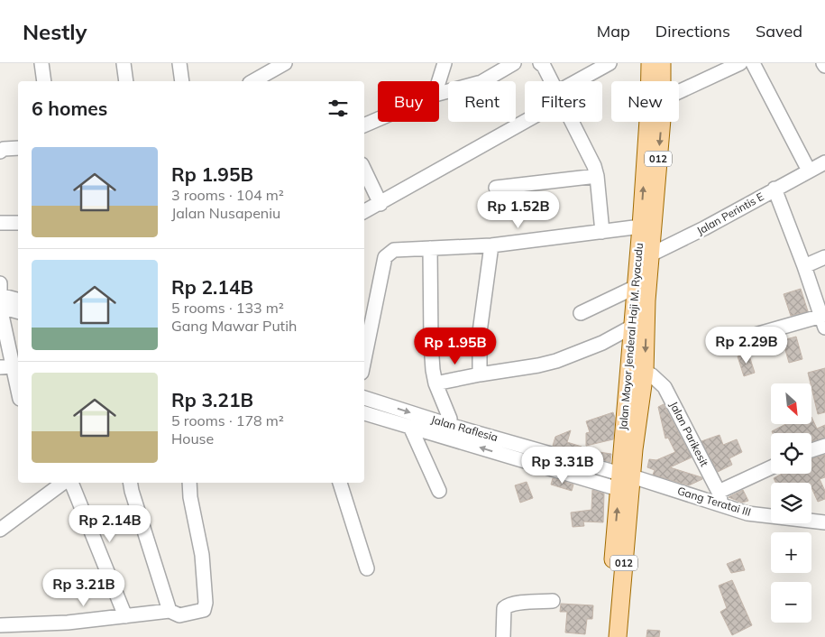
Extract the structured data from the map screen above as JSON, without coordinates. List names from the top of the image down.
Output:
{
  "streets": {
    "main road": ["012", "Jalan Mayor Jenderal Haji M. Ryacudu"],
    "street": [
      "Jalan Perintis E",
      "Jalan Raflesia",
      "Jalan Parikesit",
      "Gang Teratai III"
    ]
  },
  "crossings": [
    ["Jalan Perintis E", "Jalan Mayor Jenderal Haji M. Ryacudu"],
    ["Jalan Mayor Jenderal Haji M. Ryacudu", "Jalan Raflesia"],
    ["Jalan Mayor Jenderal Haji M. Ryacudu", "Jalan Parikesit"],
    ["Jalan Mayor Jenderal Haji M. Ryacudu", "Gang Teratai III"],
    ["Jalan Raflesia", "Gang Teratai III"],
    ["Jalan Parikesit", "Gang Teratai III"]
  ],
  "north": "bottom right",
  "page": {
    "header": "Nestly",
    "nav": ["Map", "Directions", "Saved"],
    "chip": [
      "Buy",
      "Rent",
      "Filters",
      "New"
    ],
    "heading": "6 homes",
    "list": [
      {
        "name": "Rp 1.95B",
        "note": "3 rooms · 104 m² · Jalan Nusapeniu"
      },
      {
        "name": "Rp 2.14B",
        "note": "5 rooms · 133 m² · Gang Mawar Putih"
      },
      {
        "name": "Rp 3.21B",
        "note": "5 rooms · 178 m² · House"
      }
    ],
    "price": [
      "Rp 1.52B",
      "Rp 2.29B",
      "Rp 1.95B",
      "Rp 3.31B",
      "Rp 2.14B",
      "Rp 3.21B"
    ],
    "map_buttons": ["+", "−"]
  }
}
